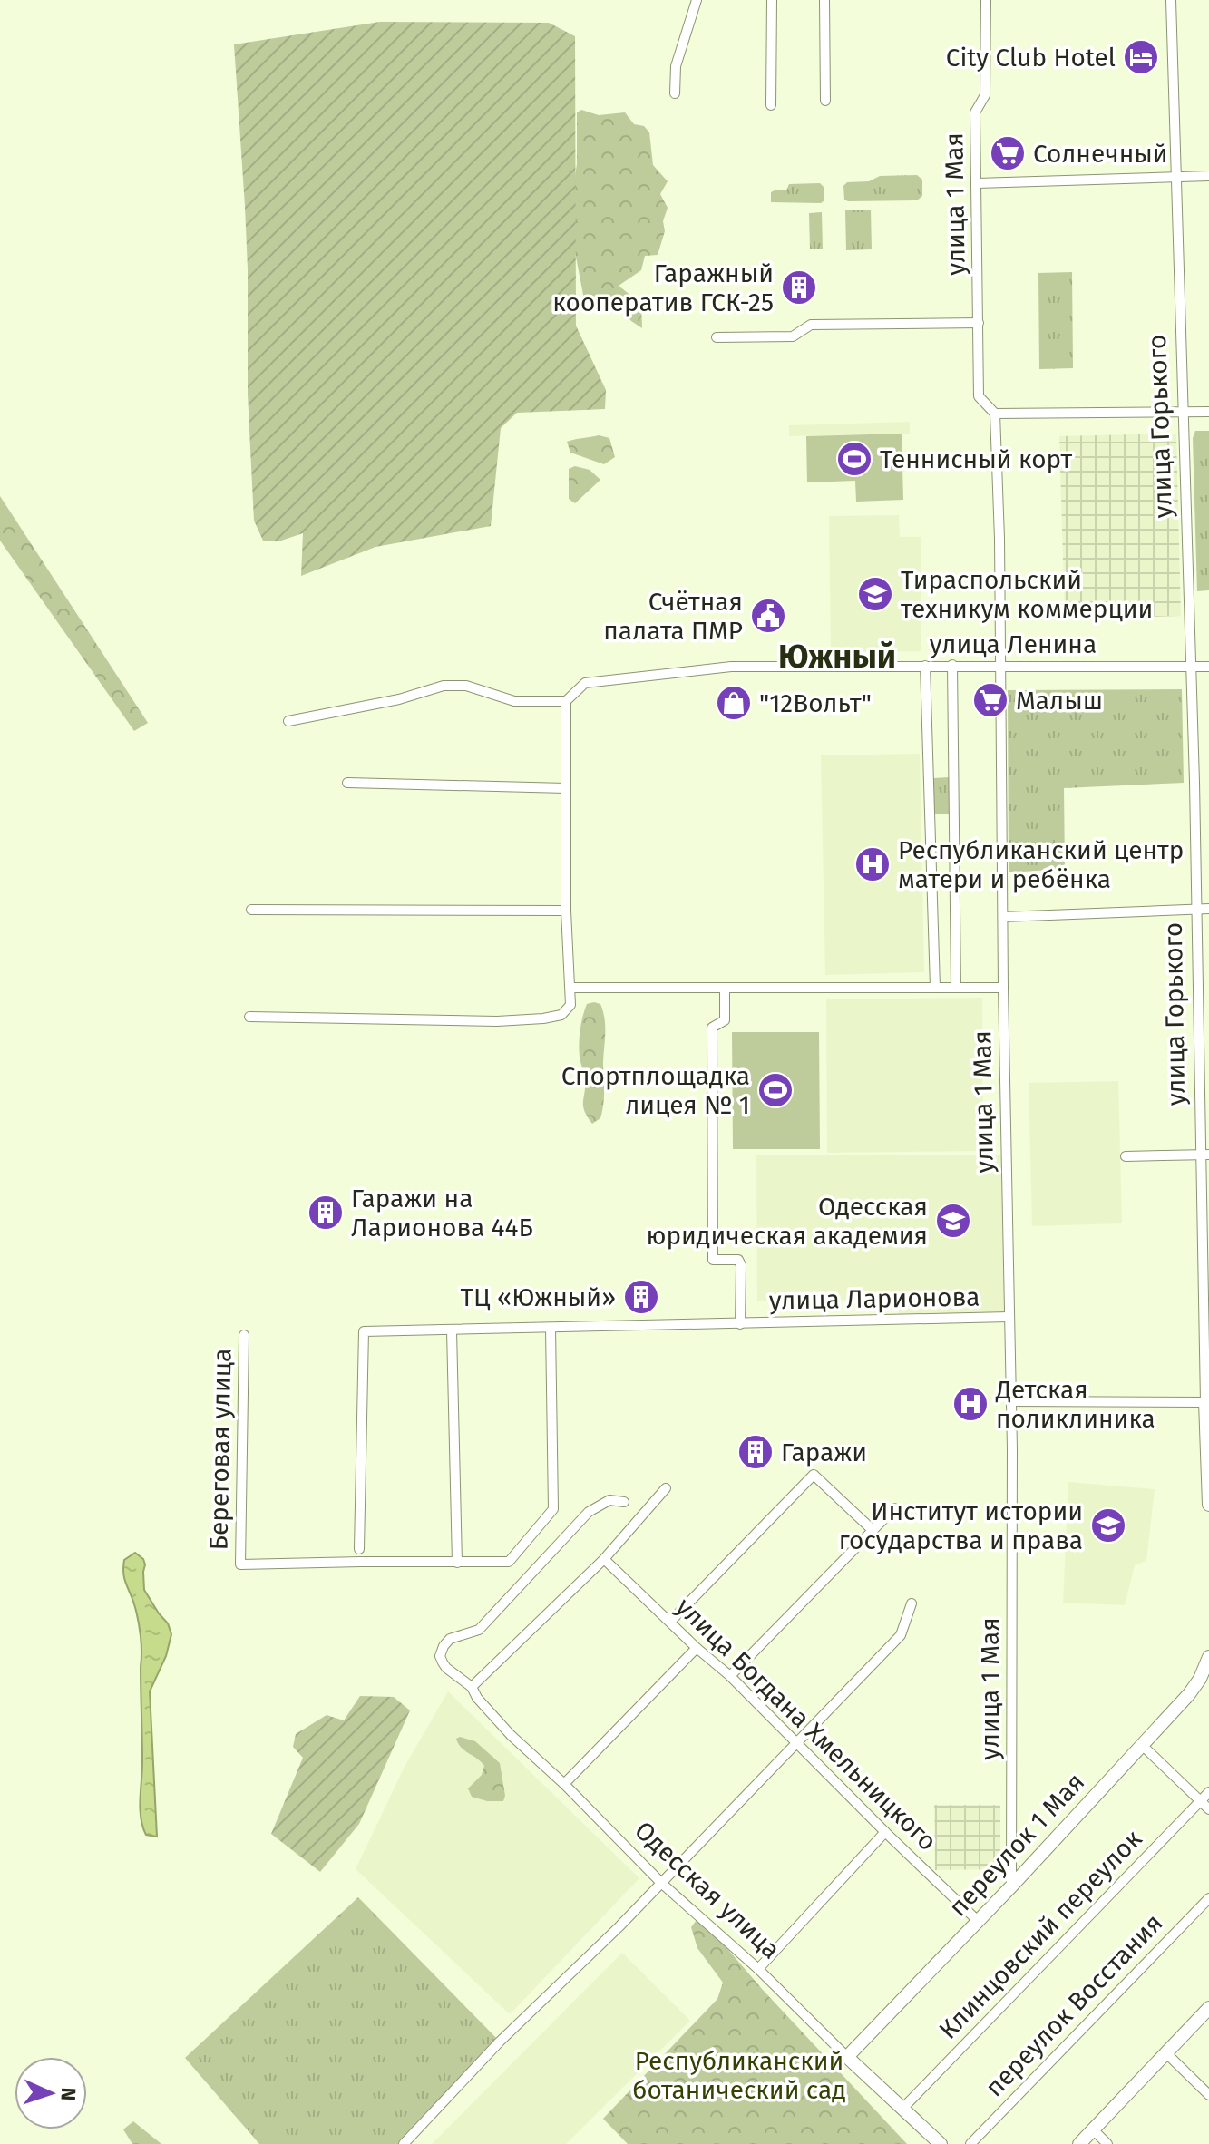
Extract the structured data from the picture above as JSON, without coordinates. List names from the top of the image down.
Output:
{
  "streets": {
    "street": [
      "улица 1 Мая",
      "улица Горького",
      "улица Ленина",
      "улица Ларионова",
      "Береговая улица",
      "улица Богдана Хмельницкого",
      "переулок 1 Мая",
      "Одесская улица",
      "Клинцовский переулок",
      "переулок Восстания"
    ]
  },
  "crossings": [
    ["улица 1 Мая", "улица Ленина"],
    ["улица 1 Мая", "улица Ларионова"],
    ["улица 1 Мая", "переулок 1 Мая"],
    ["улица Горького", "улица Ленина"],
    ["улица Богдана Хмельницкого", "переулок 1 Мая"],
    ["переулок 1 Мая", "Одесская улица"],
    ["Одесская улица", "Клинцовский переулок"]
  ],
  "districts": ["Южный"],
  "parks": ["Республиканский ботанический сад"],
  "places": {
    "hotel": ["City Club Hotel"],
    "supermarket": ["Солнечный", "Малыш"],
    "building": [
      "Гаражный кооператив ГСК-25",
      "Гаражи на Ларионова 44Б",
      "ТЦ «Южный»",
      "Гаражи"
    ],
    "sports": ["Теннисный корт", "Спортплощадка лицея № 1"],
    "school or university": ["Тираспольский техникум коммерции", "Одесская юридическая академия", "Институт истории государства и права"],
    "public building": ["Счётная палата ПМР"],
    "shop": ["\"12Вольт\""],
    "hospital": ["Республиканский центр матери и ребёнка", "Детская поликлиника"]
  },
  "north": "right"
}
